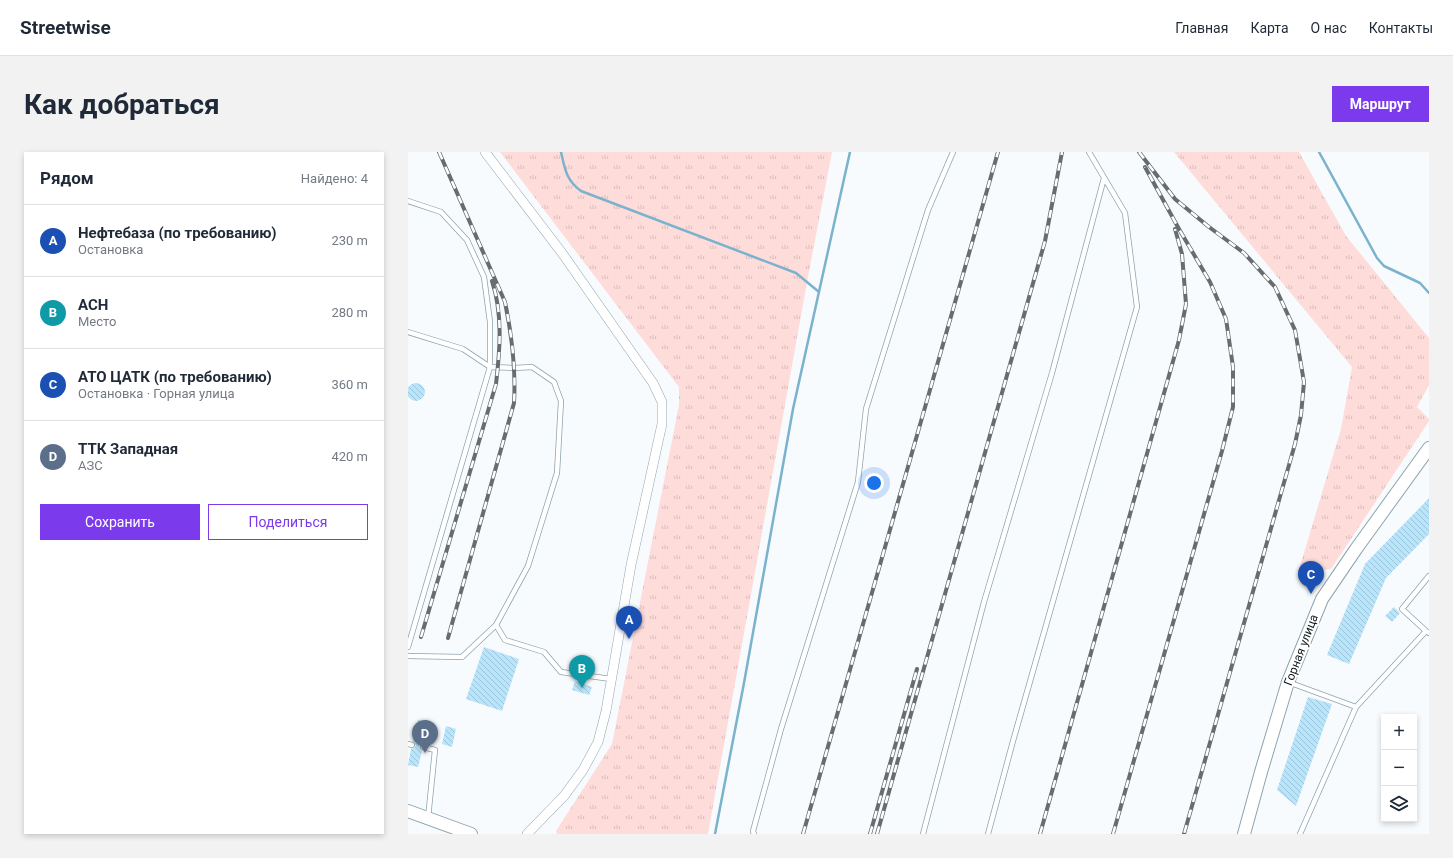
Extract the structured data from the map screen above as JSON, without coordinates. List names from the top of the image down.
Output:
{
  "streets": {
    "street": ["Горная улица"]
  },
  "page": {
    "header": "Streetwise",
    "nav": [
      "Главная",
      "Карта",
      "О нас",
      "Контакты"
    ],
    "buttons": [
      "Маршрут",
      ["Сохранить", "Поделиться"]
    ],
    "title": "Как добраться",
    "heading": ["Рядом", "Найдено: 4"],
    "list": [
      {
        "mark": "A",
        "name": "Нефтебаза (по требованию)",
        "note": "Остановка",
        "value": "230 m"
      },
      {
        "mark": "B",
        "name": "АСН",
        "note": "Место",
        "value": "280 m"
      },
      {
        "mark": "C",
        "name": "АТО ЦАТК (по требованию)",
        "note": "Остановка · Горная улица",
        "value": "360 m"
      },
      {
        "mark": "D",
        "name": "ТТК Западная",
        "note": "АЗС",
        "value": "420 m"
      }
    ],
    "pins": [
      "C",
      "A",
      "B",
      "D"
    ],
    "map_buttons": ["+", "−"]
  }
}
